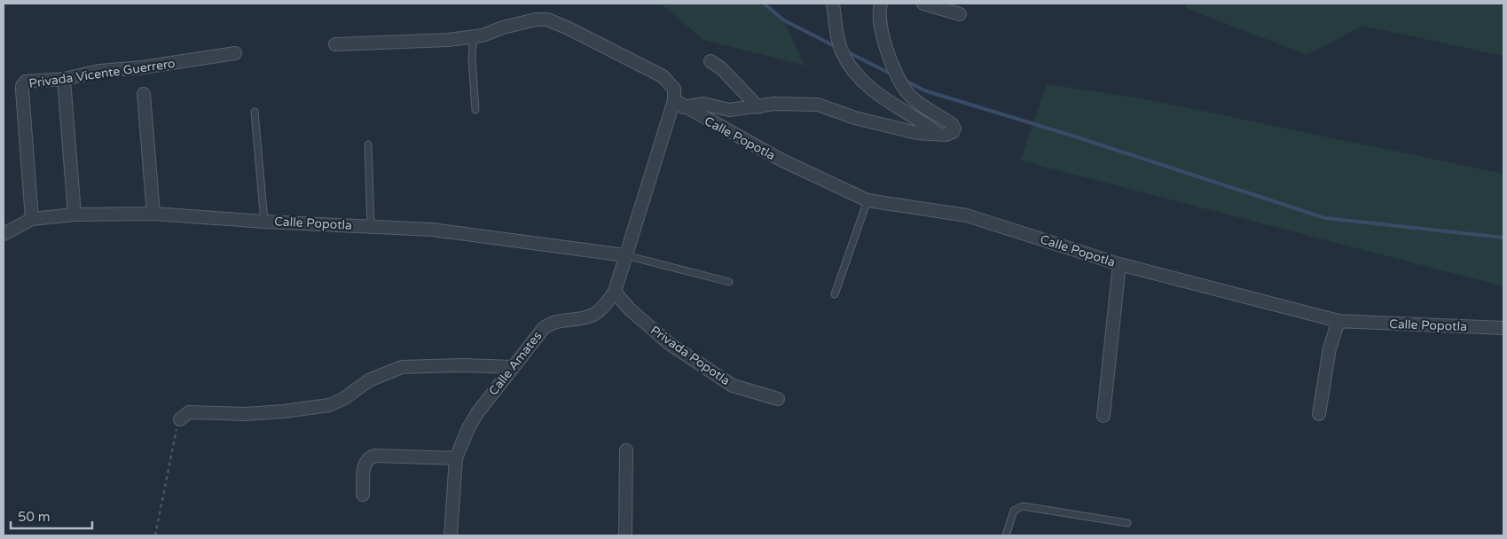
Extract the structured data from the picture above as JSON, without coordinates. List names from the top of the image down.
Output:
{
  "streets": {
    "street": [
      "Privada Vicente Guerrero",
      "Calle Popotla",
      "Privada Popotla",
      "Calle Amates"
    ]
  },
  "crossings": [
    ["Privada Vicente Guerrero", "Calle Popotla"],
    ["Calle Popotla", "Calle Amates"],
    ["Privada Popotla", "Calle Amates"]
  ],
  "scale_bar": "50 m"
}
